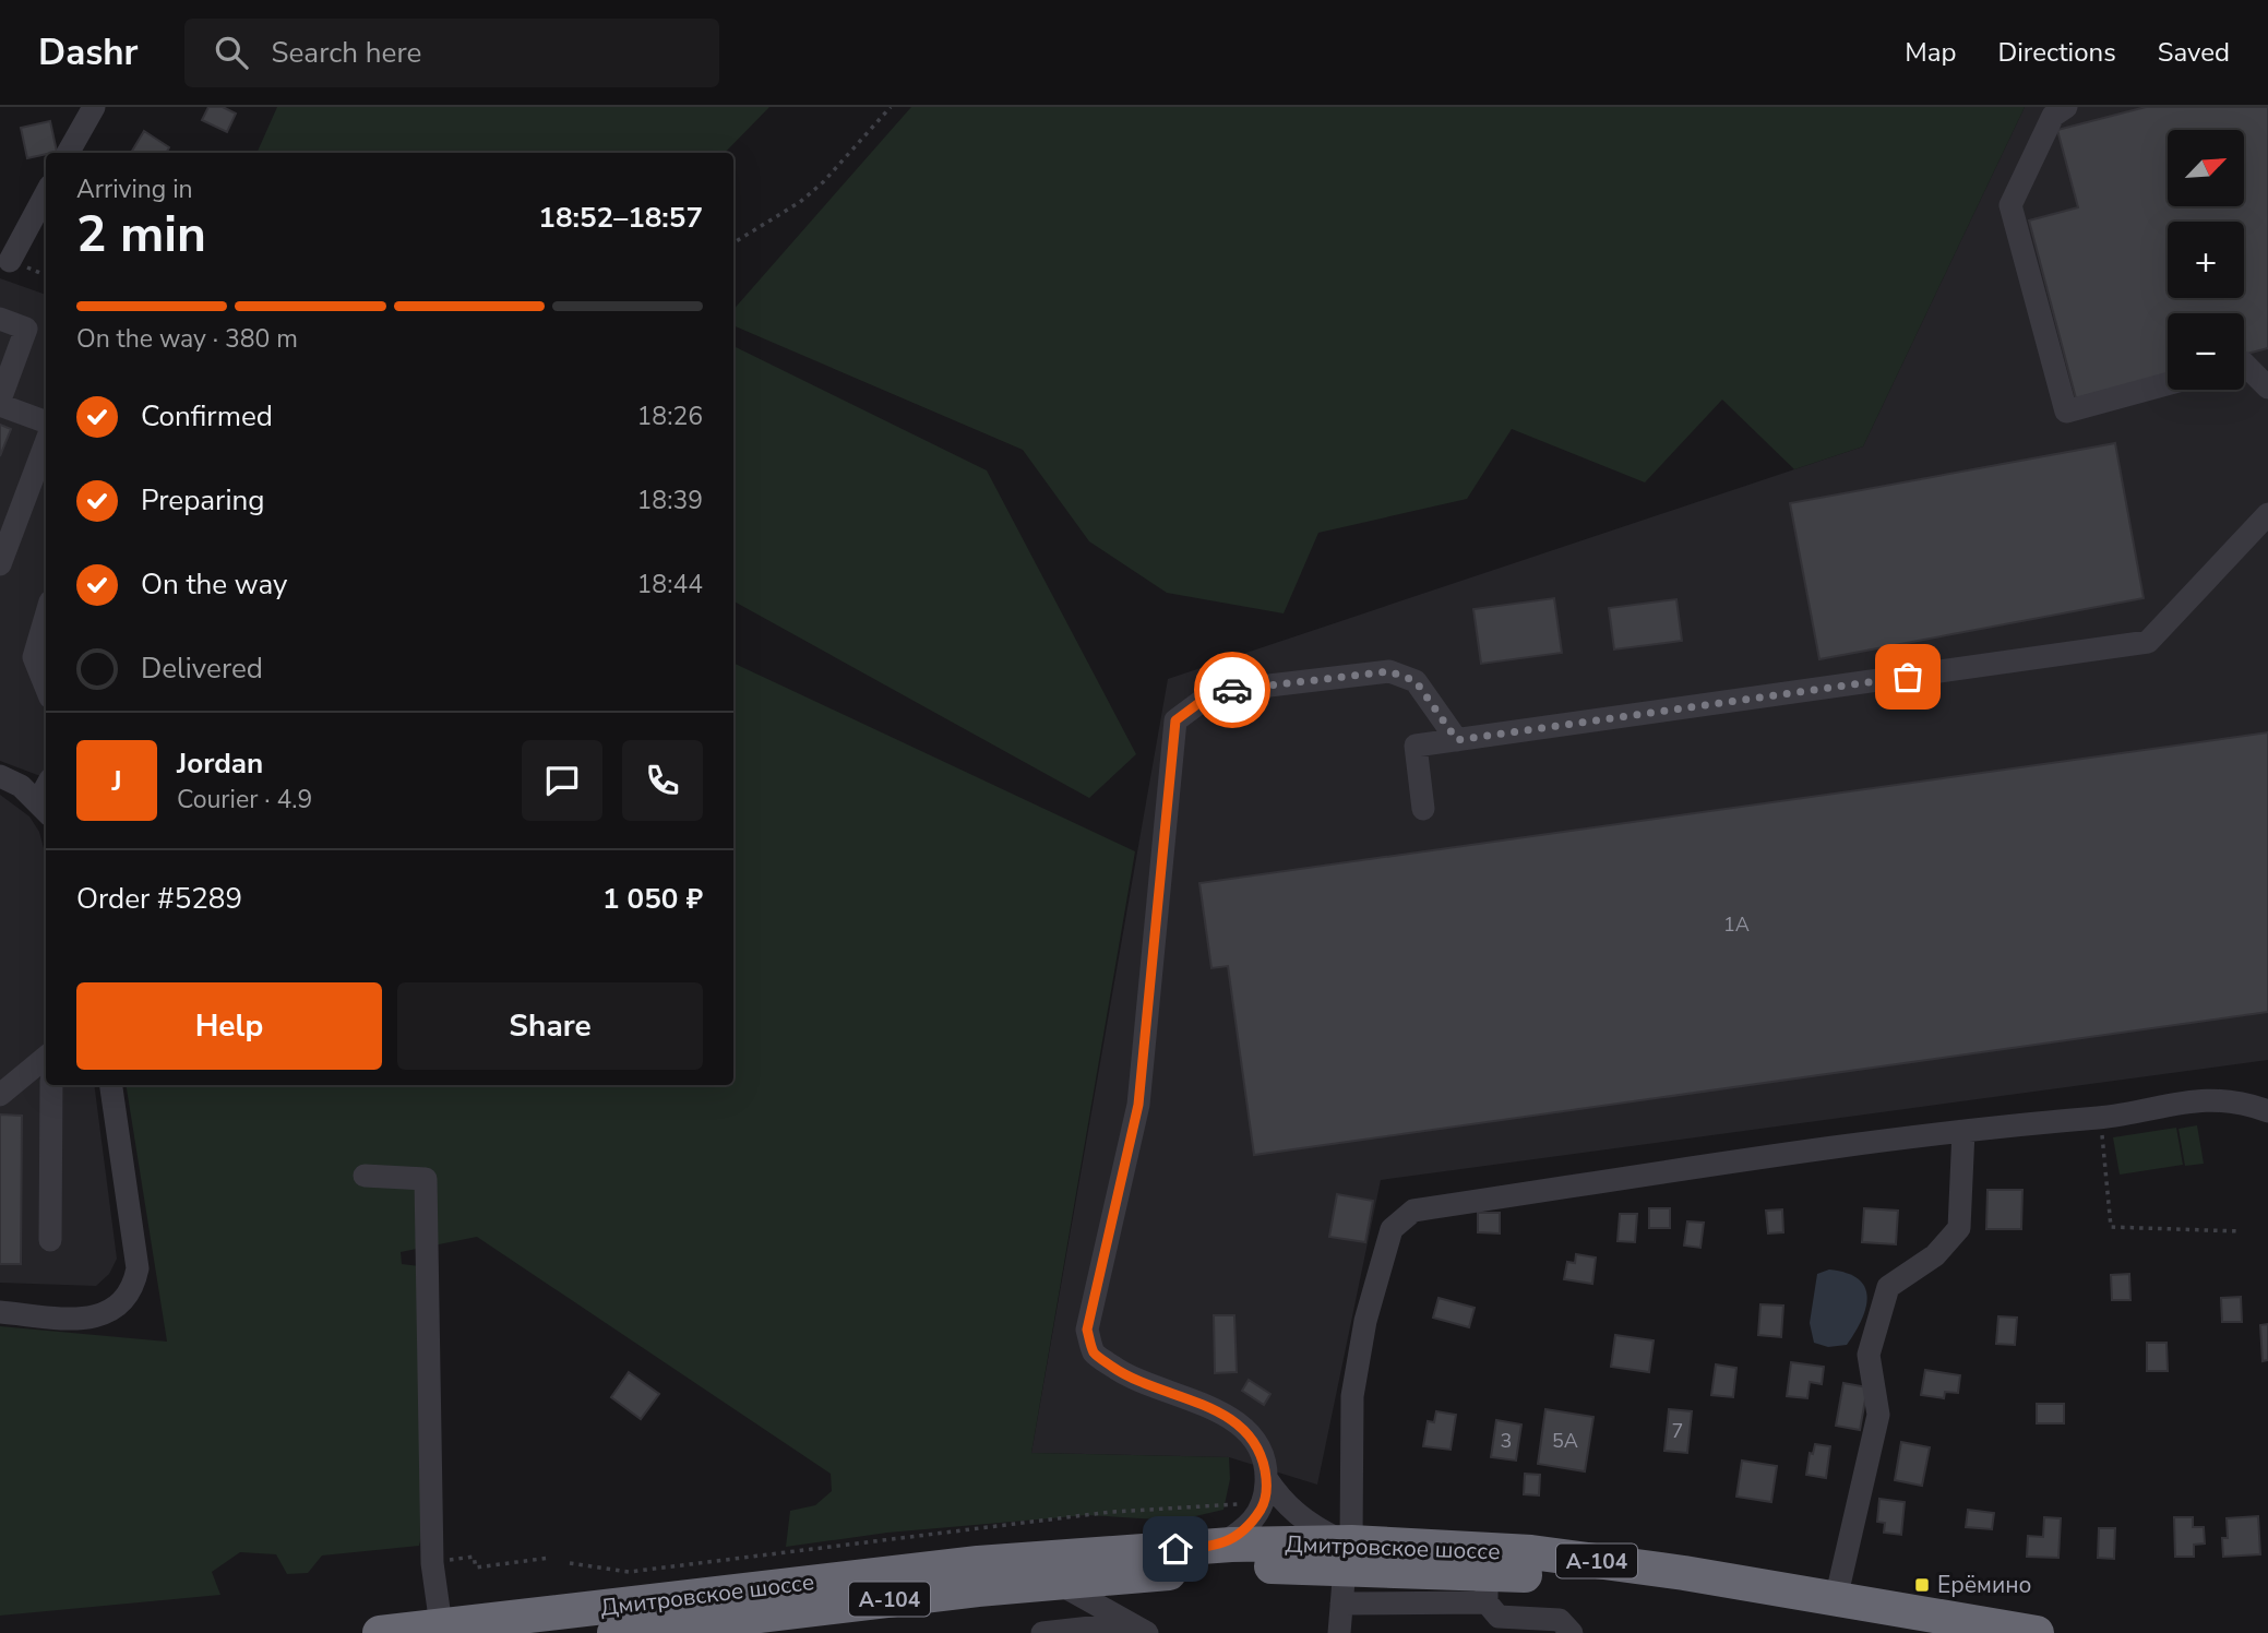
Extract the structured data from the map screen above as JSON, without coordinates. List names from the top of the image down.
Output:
{
  "streets": {
    "highway": ["Дмитровское шоссе", "А-104"]
  },
  "places": {
    "transit": ["Ерёмино"]
  },
  "house_numbers": [
    "1А",
    "7",
    "3",
    "5А"
  ],
  "north": "top right",
  "page": {
    "header": "Dashr",
    "search": "Search here",
    "nav": ["Map", "Directions", "Saved"],
    "map_buttons": ["+", "−"],
    "heading": ["2 min", "Arriving in", "18:52–18:57"],
    "panel": [
      "Jordan",
      "Courier · 4.9",
      "Order #5289",
      "1 050 ₽"
    ],
    "bar": "On the way · 380 m",
    "list": [
      ["Confirmed", "18:26"],
      ["Preparing", "18:39"],
      ["On the way", "18:44"],
      "Delivered"
    ],
    "round": "J",
    "buttons": ["Help", "Share"]
  }
}
